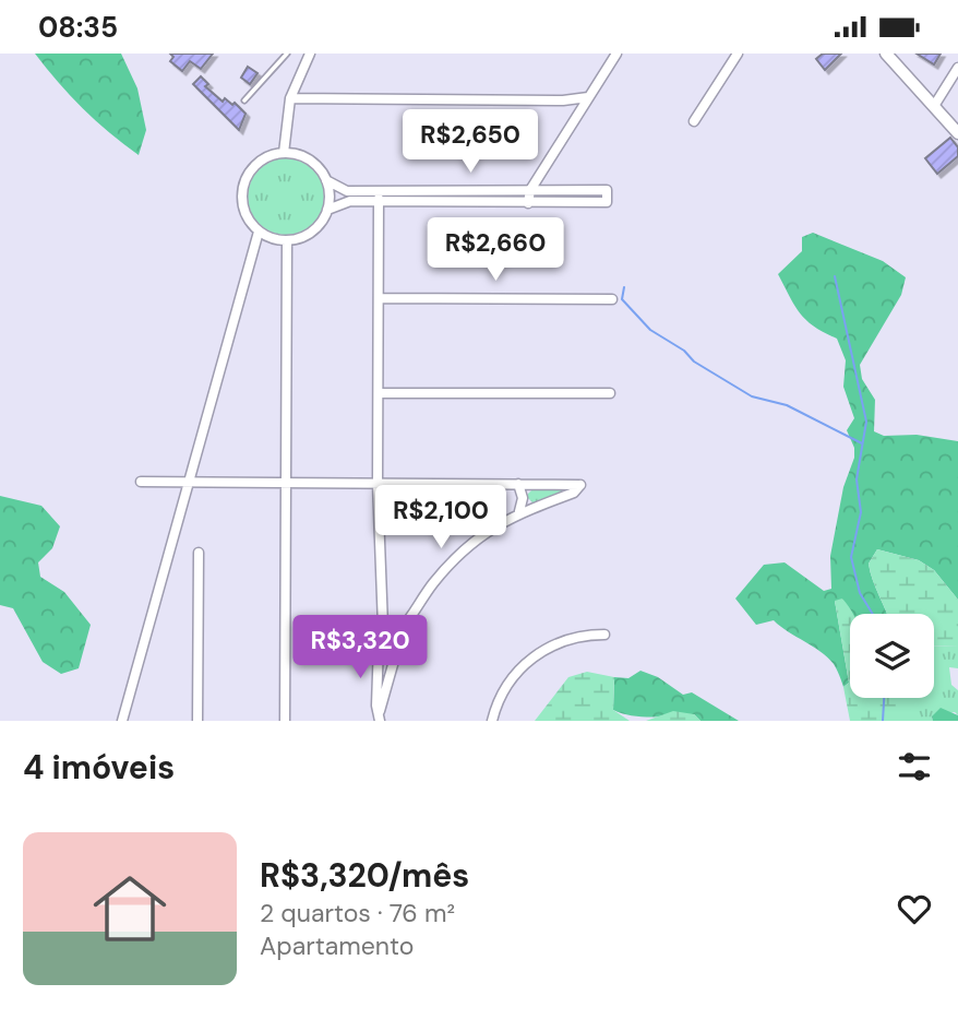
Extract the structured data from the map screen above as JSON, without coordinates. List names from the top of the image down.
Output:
{
  "page": {
    "status": "08:35",
    "price": [
      "R$2,650",
      "R$2,660",
      "R$2,100",
      "R$3,320"
    ],
    "heading": "4 imóveis",
    "list": [
      {
        "name": "R$3,320/mês",
        "note": "2 quartos · 76 m² · Apartamento"
      }
    ]
  }
}
